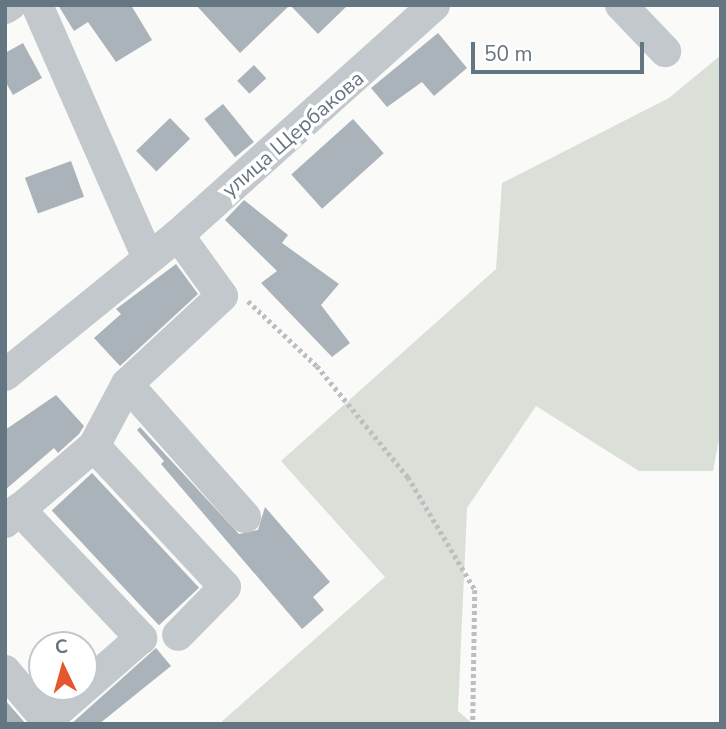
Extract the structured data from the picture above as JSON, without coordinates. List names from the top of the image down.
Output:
{
  "streets": {
    "street": ["улица Щербакова"]
  },
  "scale_bar": "50 m",
  "north": "top"
}
